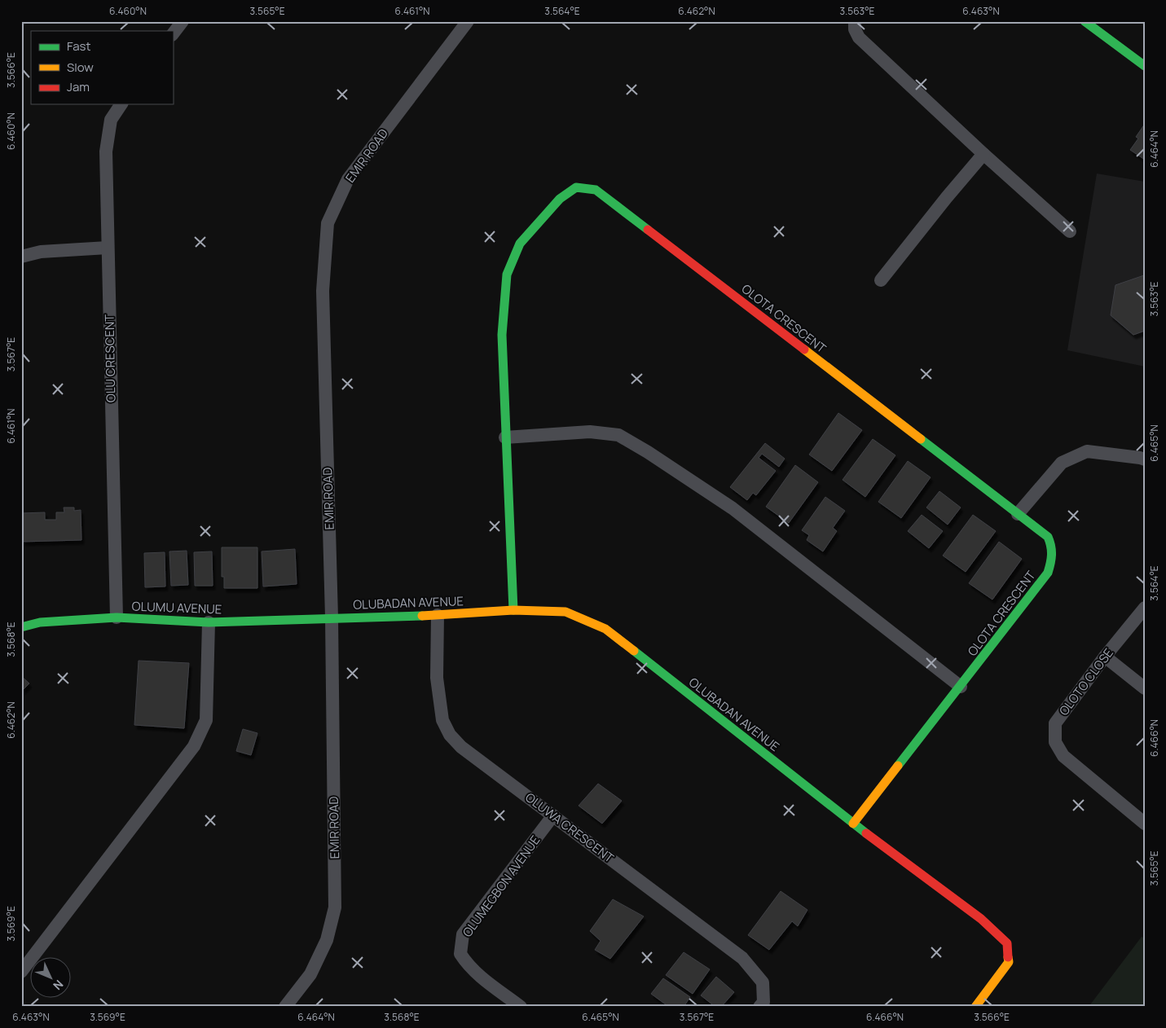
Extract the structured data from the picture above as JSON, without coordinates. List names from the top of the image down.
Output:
{
  "streets": {
    "street": [
      "EMIR ROAD",
      "OLOTA CRESCENT",
      "OLU CRESCENT",
      "OLUBADAN AVENUE",
      "OLUMU AVENUE",
      "OLOTO CLOSE",
      "OLUWA CRESCENT",
      "OLUMEGBON AVENUE"
    ]
  },
  "crossings": [
    ["EMIR ROAD", "OLUBADAN AVENUE"],
    ["EMIR ROAD", "OLUMU AVENUE"],
    ["OLOTA CRESCENT", "OLUBADAN AVENUE"],
    ["OLU CRESCENT", "OLUMU AVENUE"],
    ["OLUBADAN AVENUE", "OLUMU AVENUE"],
    ["OLUBADAN AVENUE", "OLUWA CRESCENT"],
    ["OLUWA CRESCENT", "OLUMEGBON AVENUE"]
  ],
  "legend": ["Fast", "Slow", "Jam"],
  "north": "bottom right",
  "coordinates": [
    "6.460°N",
    "3.565°E",
    "6.461°N",
    "3.564°E",
    "6.462°N",
    "3.563°E",
    "6.463°N",
    "3.566°E",
    "6.464°N",
    "3.567°E",
    "6.465°N",
    "3.568°E",
    "6.466°N",
    "3.569°E"
  ]
}
